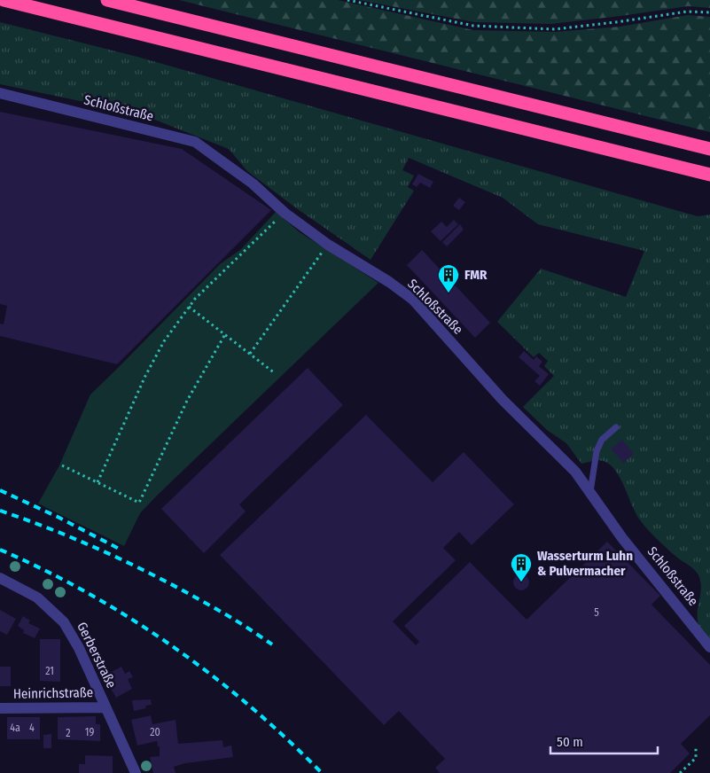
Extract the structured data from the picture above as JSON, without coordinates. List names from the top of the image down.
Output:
{
  "streets": {
    "street": ["Schloßstraße", "Gerberstraße", "Heinrichstraße"]
  },
  "crossings": [
    ["Gerberstraße", "Heinrichstraße"]
  ],
  "places": {
    "building": ["FMR", "Wasserturm Luhn & Pulvermacher"]
  },
  "house_numbers": [
    "5",
    "21",
    "4a",
    "4",
    "19",
    "20",
    "2"
  ],
  "scale_bar": "50 m"
}
